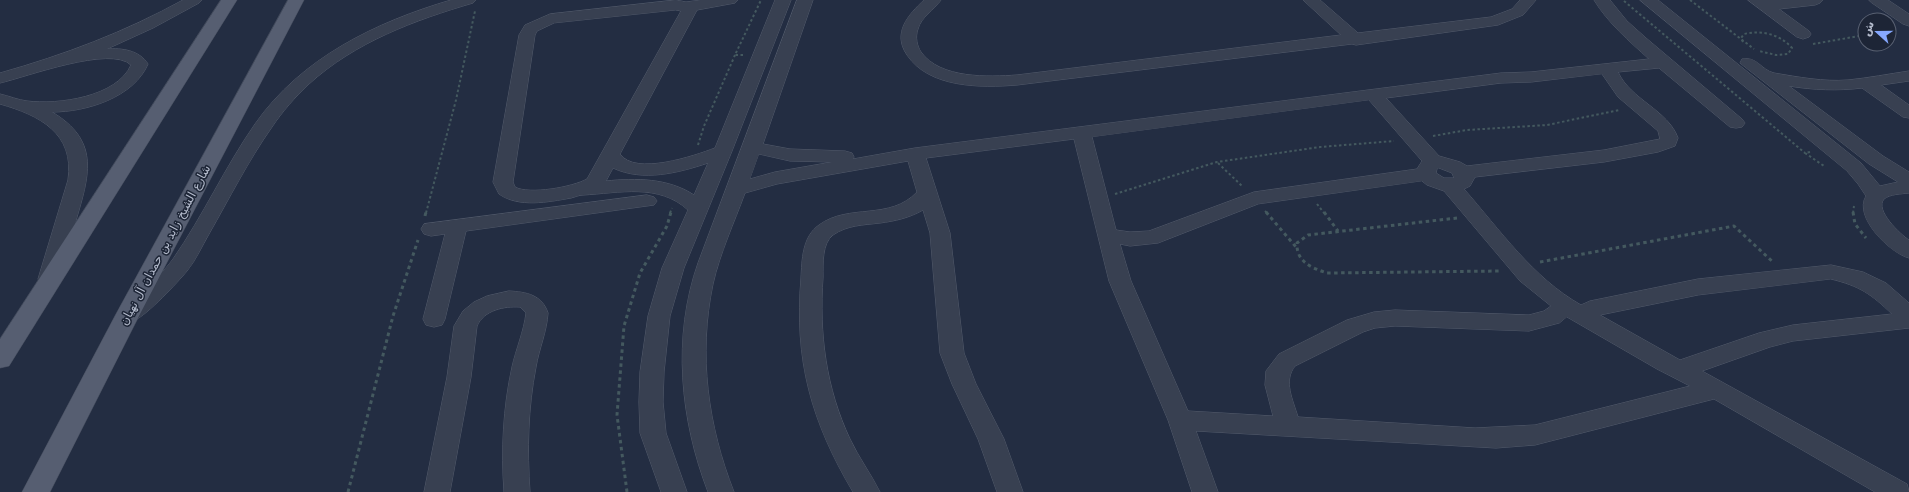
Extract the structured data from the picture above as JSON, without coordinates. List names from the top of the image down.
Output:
{
  "streets": {
    "main road": ["شارع الشيخ زايد بن حمدان آل نهيان"]
  },
  "north": "left"
}
